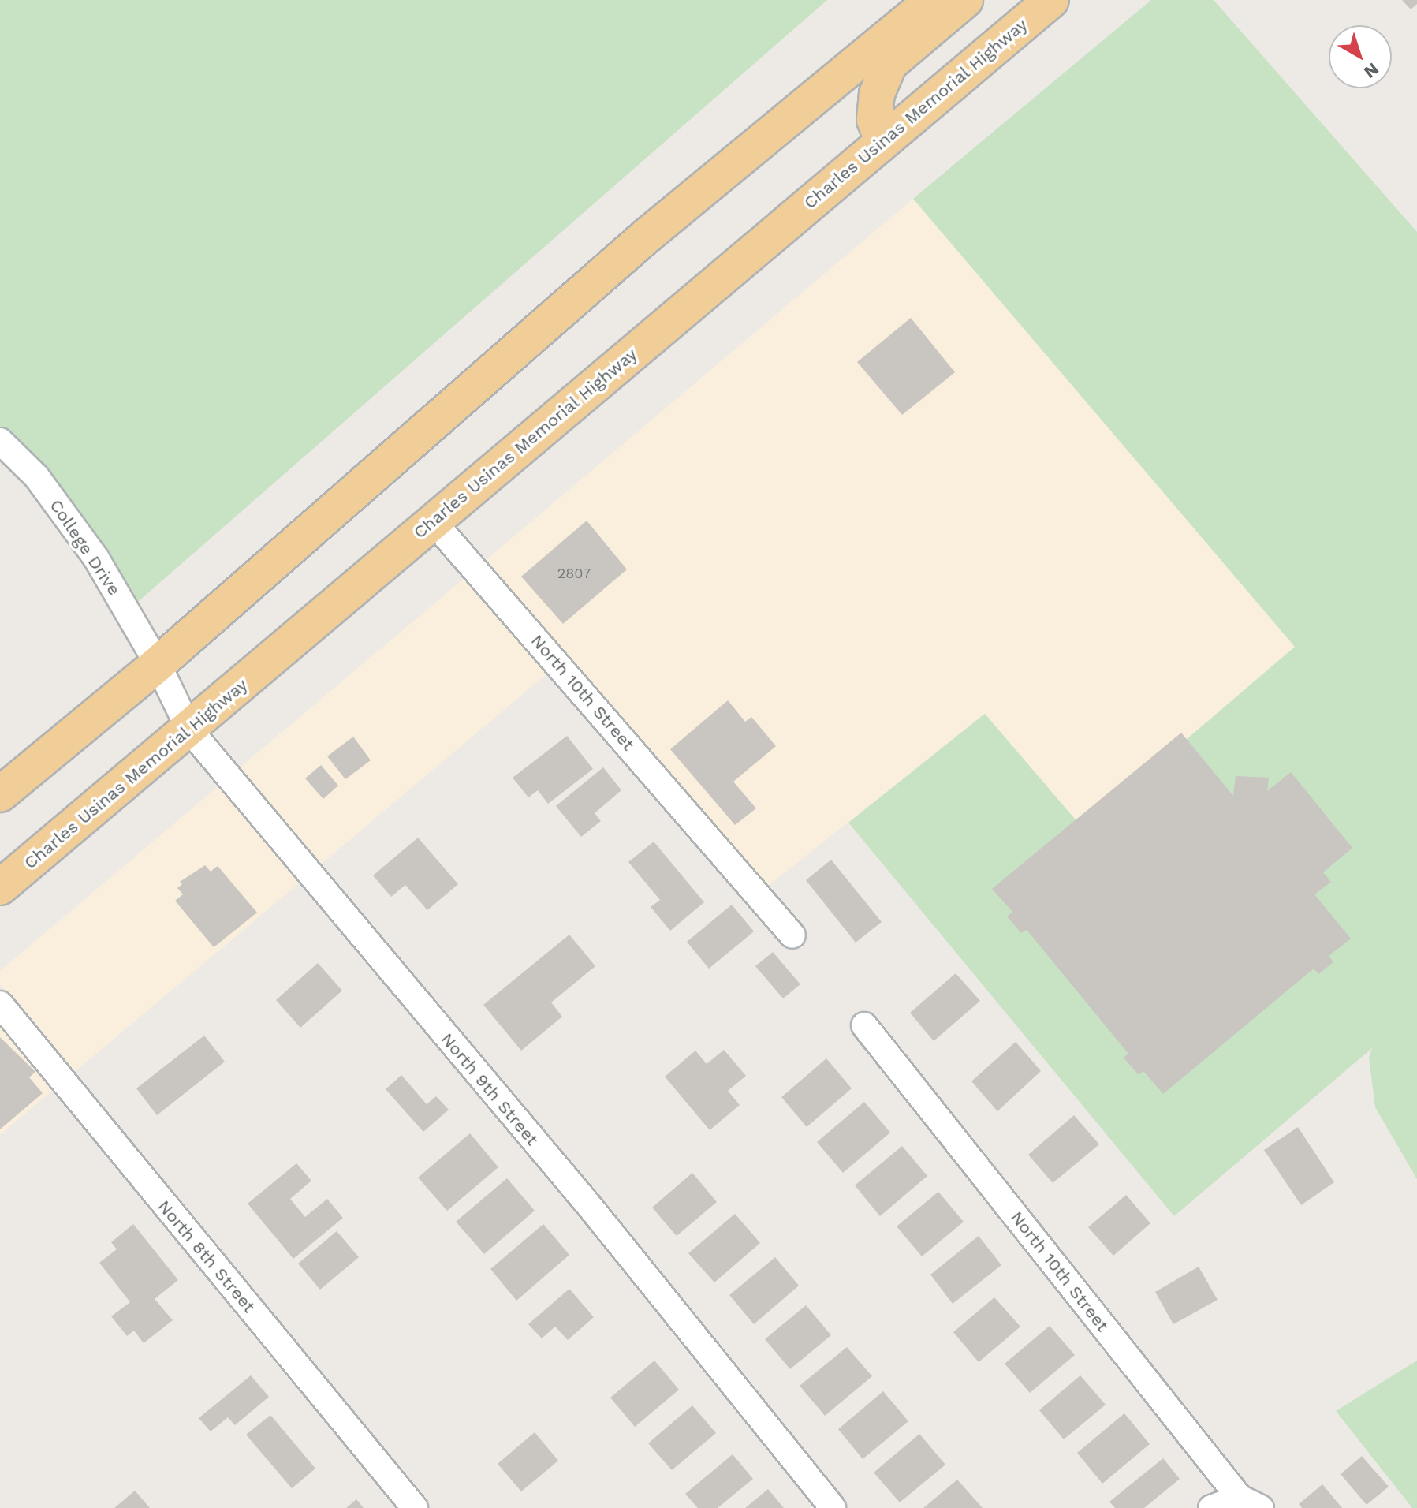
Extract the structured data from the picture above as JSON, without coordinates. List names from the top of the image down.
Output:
{
  "streets": {
    "highway": ["Charles Usinas Memorial Highway"],
    "street": [
      "College Drive",
      "North 10th Street",
      "North 9th Street",
      "North 8th Street"
    ]
  },
  "crossings": [
    ["Charles Usinas Memorial Highway", "North 10th Street"],
    ["Charles Usinas Memorial Highway", "North 9th Street"],
    ["College Drive", "North 9th Street"]
  ],
  "house_numbers": ["2807"],
  "north": "bottom right"
}
